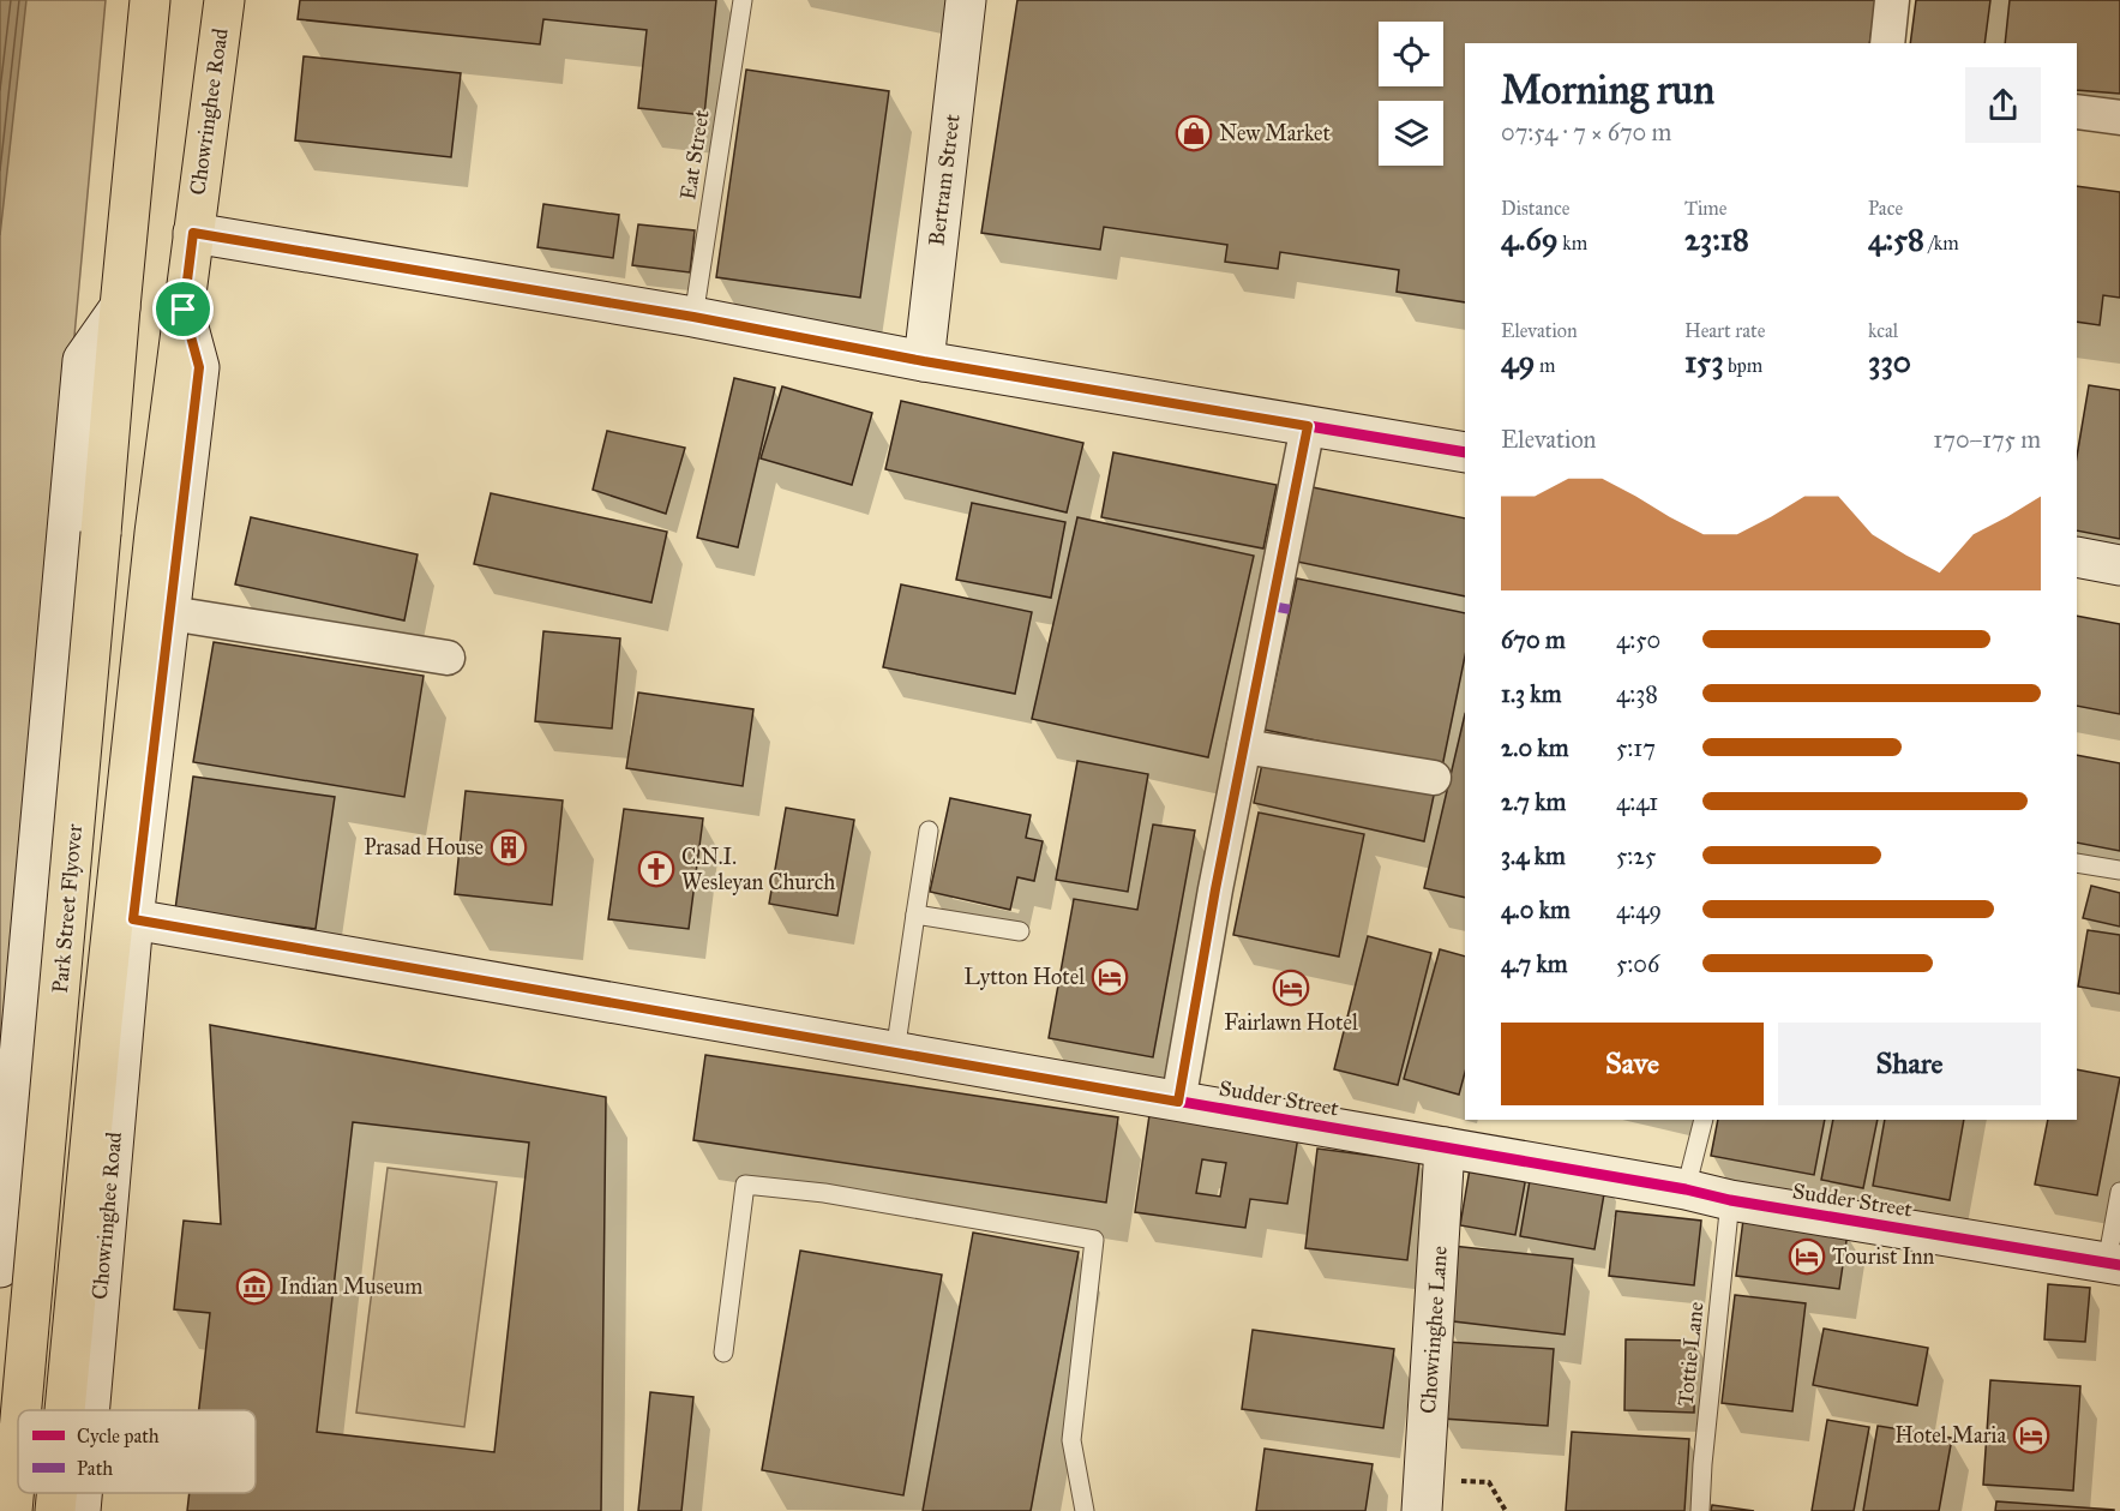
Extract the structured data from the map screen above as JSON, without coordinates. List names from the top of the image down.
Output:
{
  "streets": {
    "main road": ["Chowringhee Road", "Park Street Flyover"],
    "street": ["Bertram Street", "Sudder Street", "Chowringhee Lane"],
    "lane": ["Eat Street", "Tottie Lane"]
  },
  "crossings": [
    ["Chowringhee Road", "Sudder Street"],
    ["Sudder Street", "Chowringhee Lane"],
    ["Sudder Street", "Tottie Lane"]
  ],
  "places": {
    "shop": ["New Market"],
    "building": ["Prasad House"],
    "church": ["C.N.I. Wesleyan Church"],
    "hotel": [
      "Lytton Hotel",
      "Fairlawn Hotel",
      "Tourist Inn",
      "Hotel Maria"
    ],
    "museum": ["Indian Museum"]
  },
  "legend": ["Cycle path", "Path"],
  "page": {
    "heading": ["Morning run", "07:54 · 7 × 670 m"],
    "stats": [
      ["Distance", "4.69 km"],
      ["Time", "23:18"],
      ["Pace", "4:58 /km"],
      ["Elevation", "49 m"],
      ["Heart rate", "153 bpm"],
      ["kcal", "330"]
    ],
    "chart": ["Elevation", "170–175 m"],
    "list": [
      {
        "name": "670 m",
        "note": "4:50"
      },
      {
        "name": "1.3 km",
        "note": "4:38"
      },
      {
        "name": "2.0 km",
        "note": "5:17"
      },
      {
        "name": "2.7 km",
        "note": "4:41"
      },
      {
        "name": "3.4 km",
        "note": "5:25"
      },
      {
        "name": "4.0 km",
        "note": "4:49"
      },
      {
        "name": "4.7 km",
        "note": "5:06"
      }
    ],
    "buttons": ["Save", "Share"]
  }
}
